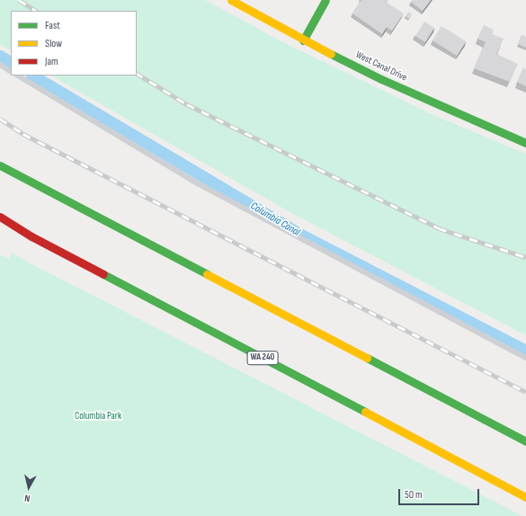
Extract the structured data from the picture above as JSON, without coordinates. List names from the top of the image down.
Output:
{
  "streets": {
    "main road": ["West Canal Drive", "WA 240"]
  },
  "water": ["Columbia Canal"],
  "parks": ["Columbia Park"],
  "legend": ["Fast", "Slow", "Jam"],
  "scale_bar": "50 m",
  "north": "bottom"
}
